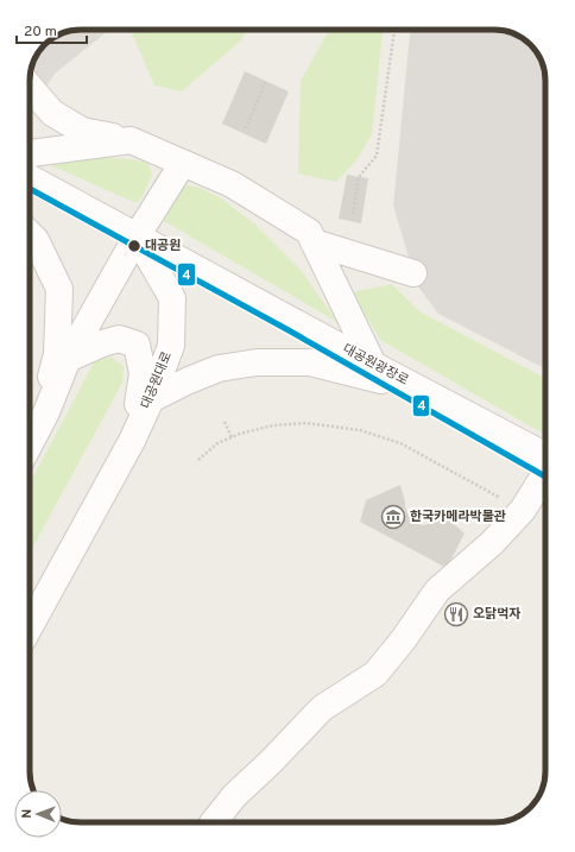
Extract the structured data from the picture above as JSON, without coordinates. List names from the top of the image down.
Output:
{
  "streets": {
    "street": ["대공원광장로", "대공원대로"]
  },
  "crossings": [
    ["대공원광장로", "대공원대로"]
  ],
  "places": {
    "other": ["대공원"],
    "museum": ["한국카메라박물관"],
    "restaurant": ["오닭먹자"]
  },
  "lines": ["transit line 4"],
  "scale_bar": "20 m",
  "north": "left"
}
